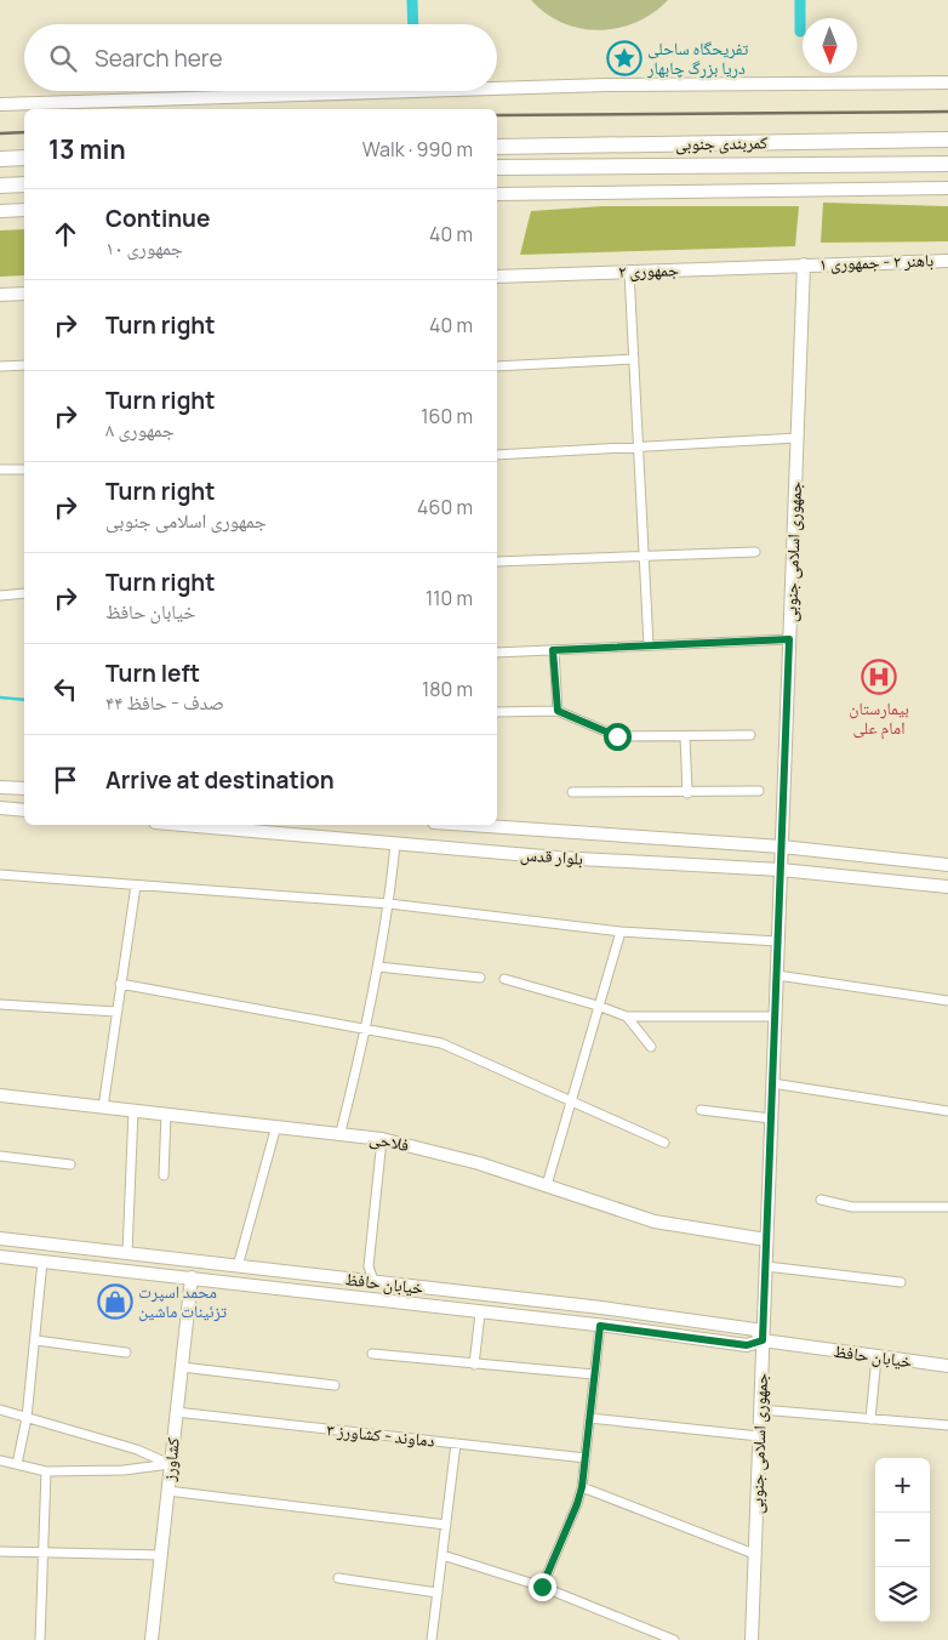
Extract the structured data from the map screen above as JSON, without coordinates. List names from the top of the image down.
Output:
{
  "streets": {
    "highway": ["کمربندی جنوبی"],
    "main road": [
      "باهنر ۲ - جمهوری ۱",
      "جمهوری ۲",
      "جمهوری اسلامی جنوبی",
      "بلوار قدس",
      "فلاحی",
      "خیابان حافظ",
      "کشاورز"
    ],
    "street": ["دماوند - کشاورز ۳"]
  },
  "crossings": [
    ["باهنر ۲ - جمهوری ۱", "جمهوری ۲"],
    ["باهنر ۲ - جمهوری ۱", "جمهوری اسلامی جنوبی"],
    ["جمهوری ۲", "جمهوری اسلامی جنوبی"],
    ["جمهوری اسلامی جنوبی", "بلوار قدس"],
    ["جمهوری اسلامی جنوبی", "فلاحی"],
    ["جمهوری اسلامی جنوبی", "خیابان حافظ"],
    ["خیابان حافظ", "کشاورز"],
    ["دماوند - کشاورز ۳", "کشاورز"]
  ],
  "places": {
    "place": ["تفریحگاه ساحلی دریا بزرگ چابهار"],
    "hospital": ["بیمارستان امام علی"],
    "shop": ["محمد اسپرت تزئینات ماشین"]
  },
  "north": "bottom",
  "page": {
    "search": "Search here",
    "heading": ["13 min", "Walk · 990 m"],
    "list": [
      ["Continue", "جمهوری ۱۰", "40 m"],
      ["Turn right", "40 m"],
      ["Turn right", "جمهوری ۸", "160 m"],
      ["Turn right", "جمهوری اسلامی جنوبی", "460 m"],
      ["Turn right", "خیابان حافظ", "110 m"],
      ["Turn left", "صدف - حافظ ۴۴", "180 m"],
      "Arrive at destination"
    ],
    "map_buttons": ["+", "−"]
  }
}
